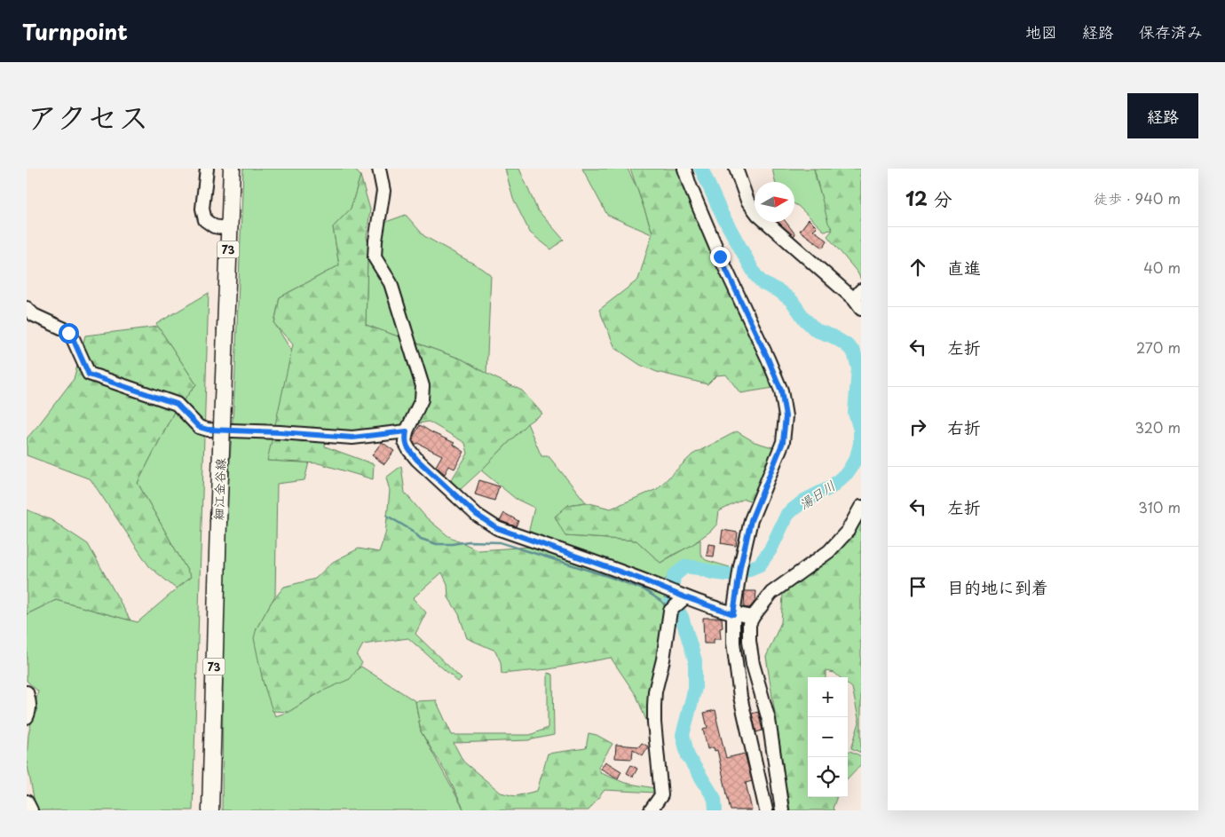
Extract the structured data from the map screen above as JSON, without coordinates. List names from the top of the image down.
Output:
{
  "streets": {
    "main road": ["73", "細江金谷線"]
  },
  "water": ["湯日川"],
  "north": "right",
  "page": {
    "header": "Turnpoint",
    "nav": ["地図", "経路", "保存済み"],
    "title": "アクセス",
    "buttons": "経路",
    "heading": ["12 分", "徒歩 · 940 m"],
    "list": [
      ["直進", "40 m"],
      ["左折", "270 m"],
      ["右折", "320 m"],
      ["左折", "310 m"],
      "目的地に到着"
    ],
    "map_buttons": ["+", "−"]
  }
}
